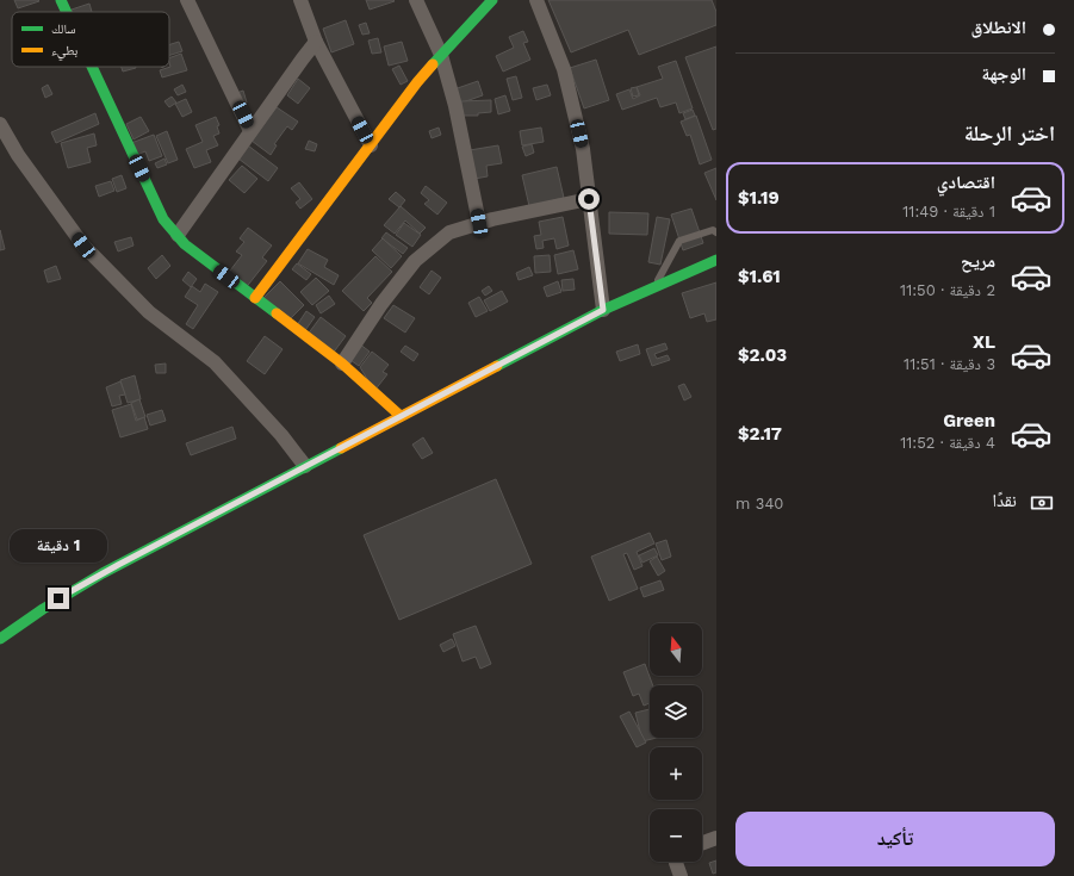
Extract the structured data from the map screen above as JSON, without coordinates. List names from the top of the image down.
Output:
{
  "legend": ["سالك", "بطيء"],
  "north": "top",
  "page": {
    "banner": ["الانطلاق", "الوجهة"],
    "heading": "اختر الرحلة",
    "list": [
      {
        "name": "اقتصادي",
        "note": "1 دقيقة · 11:49",
        "value": "$1.19"
      },
      {
        "name": "مريح",
        "note": "2 دقيقة · 11:50",
        "value": "$1.61"
      },
      {
        "name": "XL",
        "note": "3 دقيقة · 11:51",
        "value": "$2.03"
      },
      {
        "name": "Green",
        "note": "4 دقيقة · 11:52",
        "value": "$2.17"
      }
    ],
    "pay": ["نقدًا", "340 m"],
    "bubble": "1 دقيقة",
    "map_buttons": ["+", "−"],
    "buttons": "تأكيد"
  }
}
